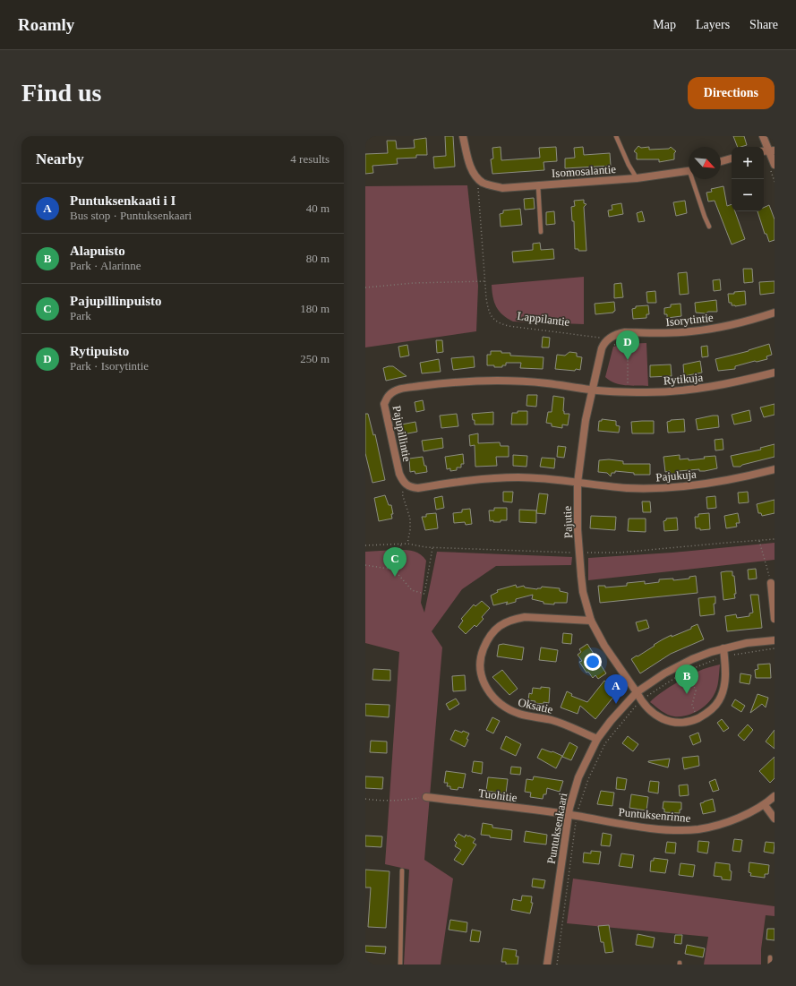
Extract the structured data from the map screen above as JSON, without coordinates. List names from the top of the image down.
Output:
{
  "streets": {
    "street": [
      "Isomosalantie",
      "Isorytintie",
      "Rytikuja",
      "Pajupillintie",
      "Pajukuja",
      "Pajutie",
      "Oksatie",
      "Tuohitie",
      "Puntuksenrinne",
      "Puntuksenkaari"
    ],
    "path": ["Lappilantie"]
  },
  "crossings": [
    ["Isomosalantie", "Lappilantie"],
    ["Lappilantie", "Isorytintie"],
    ["Lappilantie", "Pajutie"],
    ["Isorytintie", "Pajutie"],
    ["Rytikuja", "Pajupillintie"],
    ["Rytikuja", "Pajutie"],
    ["Pajupillintie", "Pajutie"],
    ["Pajukuja", "Pajutie"],
    ["Pajutie", "Oksatie"],
    ["Pajutie", "Puntuksenkaari"],
    ["Oksatie", "Puntuksenkaari"],
    ["Tuohitie", "Puntuksenrinne"],
    ["Tuohitie", "Puntuksenkaari"],
    ["Puntuksenrinne", "Puntuksenkaari"]
  ],
  "north": "bottom right",
  "page": {
    "header": "Roamly",
    "nav": ["Map", "Layers", "Share"],
    "buttons": "Directions",
    "title": "Find us",
    "heading": ["Nearby", "4 results"],
    "map_buttons": ["+", "−"],
    "list": [
      {
        "mark": "A",
        "name": "Puntuksenkaati i I",
        "note": "Bus stop · Puntuksenkaari",
        "value": "40 m"
      },
      {
        "mark": "B",
        "name": "Alapuisto",
        "note": "Park · Alarinne",
        "value": "80 m"
      },
      {
        "mark": "C",
        "name": "Pajupillinpuisto",
        "note": "Park",
        "value": "180 m"
      },
      {
        "mark": "D",
        "name": "Rytipuisto",
        "note": "Park · Isorytintie",
        "value": "250 m"
      }
    ],
    "pins": [
      "D",
      "C",
      "B",
      "A"
    ]
  }
}
